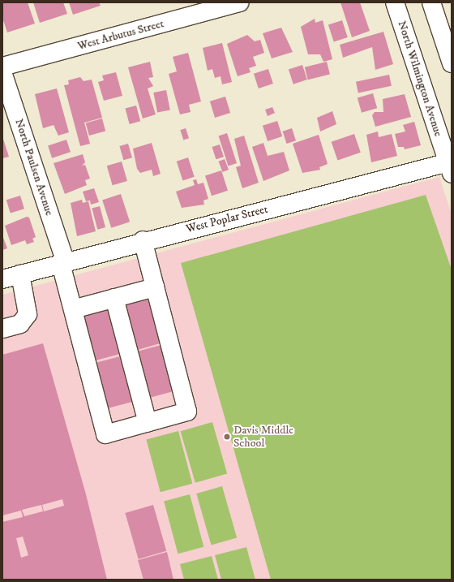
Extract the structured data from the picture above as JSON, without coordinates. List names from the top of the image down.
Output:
{
  "streets": {
    "street": [
      "West Arbutus Street",
      "North Wilmington Avenue",
      "North Paulsen Avenue",
      "West Poplar Street"
    ]
  },
  "crossings": [
    ["North Wilmington Avenue", "West Poplar Street"],
    ["North Paulsen Avenue", "West Poplar Street"]
  ],
  "places": ["Davis Middle School"]
}
